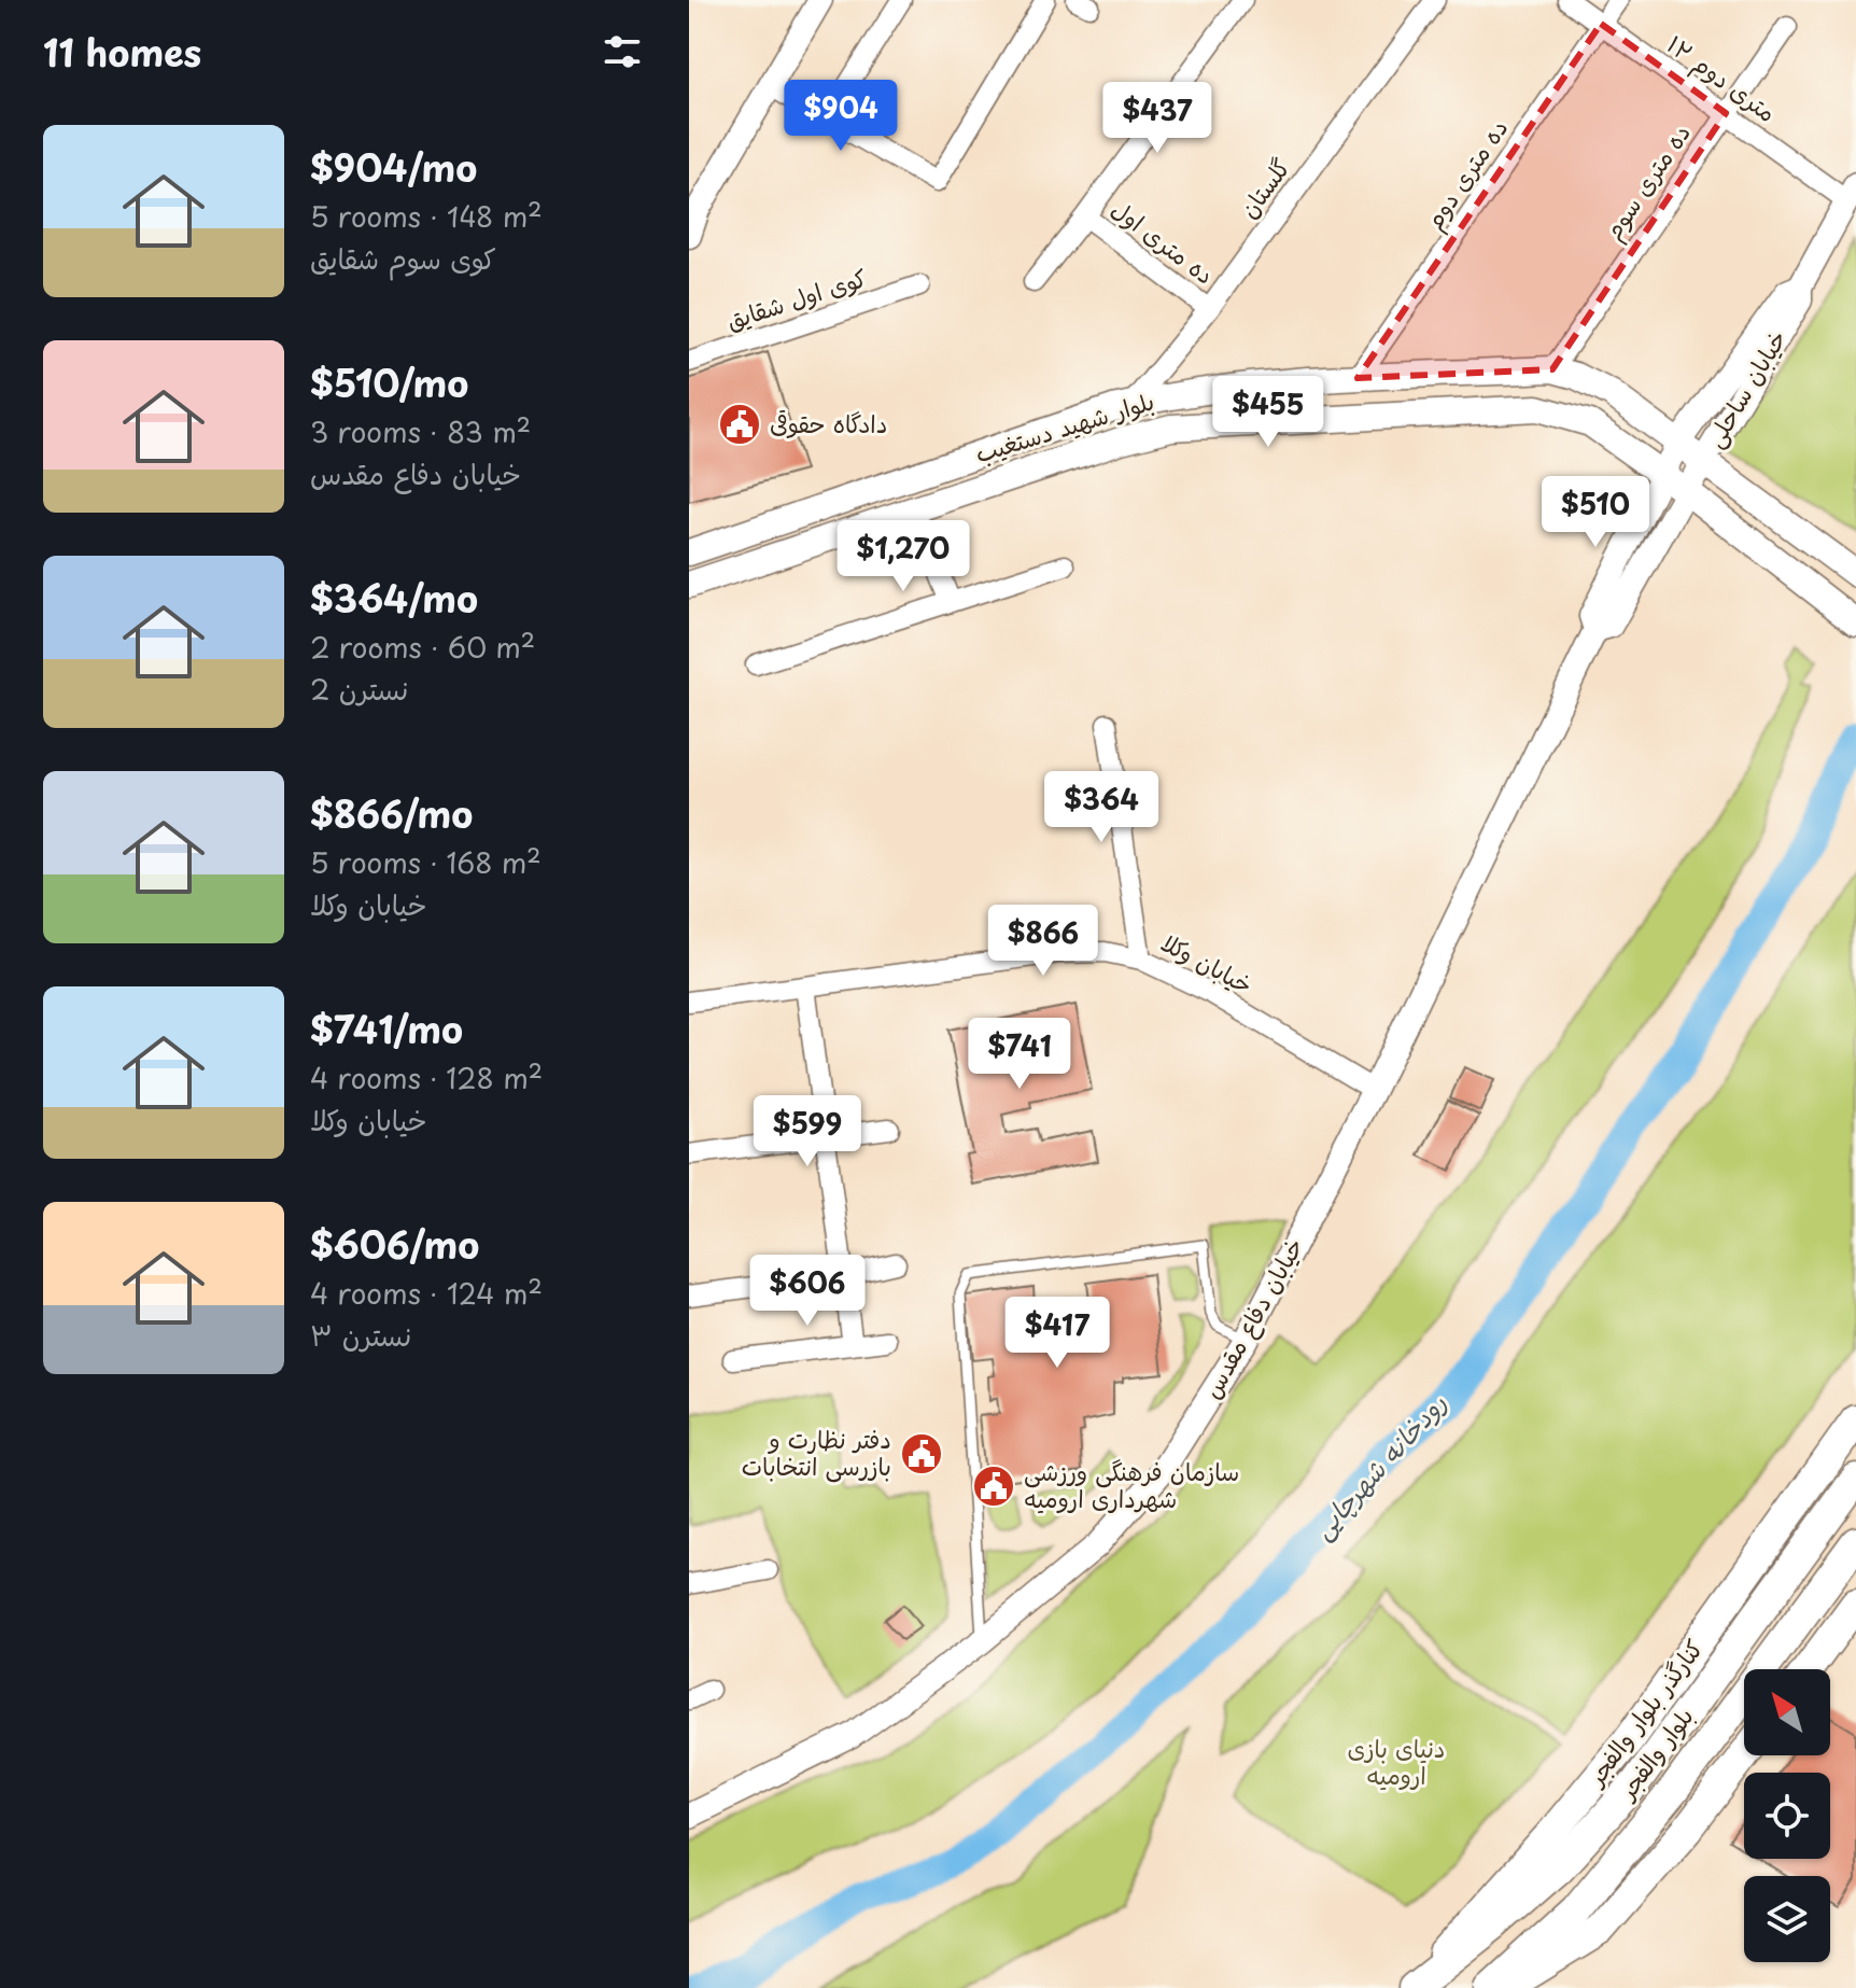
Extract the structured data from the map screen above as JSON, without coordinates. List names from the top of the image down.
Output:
{
  "streets": {
    "main road": ["بلوار شهید دستغیب", "کنارگذر بلوار والفجر", "بلوار والفجر"],
    "street": [
      "۱۲ متری دوم",
      "ده متری دوم",
      "ده متری سوم",
      "گلستان",
      "ده متری اول",
      "کوی اول شقایق",
      "خیابان ساحلی",
      "خیابان وکلا",
      "خیابان دفاع مقدس"
    ]
  },
  "crossings": [
    ["۱۲ متری دوم", "ده متری دوم"],
    ["۱۲ متری دوم", "ده متری سوم"],
    ["۱۲ متری دوم", "خیابان ساحلی"],
    ["ده متری دوم", "بلوار شهید دستغیب"],
    ["ده متری سوم", "بلوار شهید دستغیب"],
    ["گلستان", "ده متری اول"],
    ["گلستان", "بلوار شهید دستغیب"],
    ["خیابان ساحلی", "بلوار شهید دستغیب"],
    ["خیابان ساحلی", "خیابان دفاع مقدس"],
    ["بلوار شهید دستغیب", "خیابان دفاع مقدس"],
    ["خیابان وکلا", "خیابان دفاع مقدس"],
    ["کنارگذر بلوار والفجر", "بلوار والفجر"]
  ],
  "water": ["رودخانه شهرچایی"],
  "parks": ["دنیای بازی ارومیه"],
  "places": {
    "public building": ["دادگاه حقوقی", "دفتر نظارت و بازرسی انتخابات", "سازمان فرهنگی ورزشی شهرداری ارومیه"]
  },
  "north": "top left",
  "page": {
    "heading": "11 homes",
    "price": [
      "$904",
      "$437",
      "$455",
      "$510",
      "$1,270",
      "$364",
      "$866",
      "$741",
      "$599",
      "$606",
      "$417"
    ],
    "list": [
      {
        "name": "$904/mo",
        "note": "5 rooms · 148 m² · کوی سوم شقایق"
      },
      {
        "name": "$510/mo",
        "note": "3 rooms · 83 m² · خیابان دفاع مقدس"
      },
      {
        "name": "$364/mo",
        "note": "2 rooms · 60 m² · نسترن 2"
      },
      {
        "name": "$866/mo",
        "note": "5 rooms · 168 m² · خیابان وکلا"
      },
      {
        "name": "$741/mo",
        "note": "4 rooms · 128 m² · خیابان وکلا"
      },
      {
        "name": "$606/mo",
        "note": "4 rooms · 124 m² · نسترن ۳"
      }
    ]
  }
}
